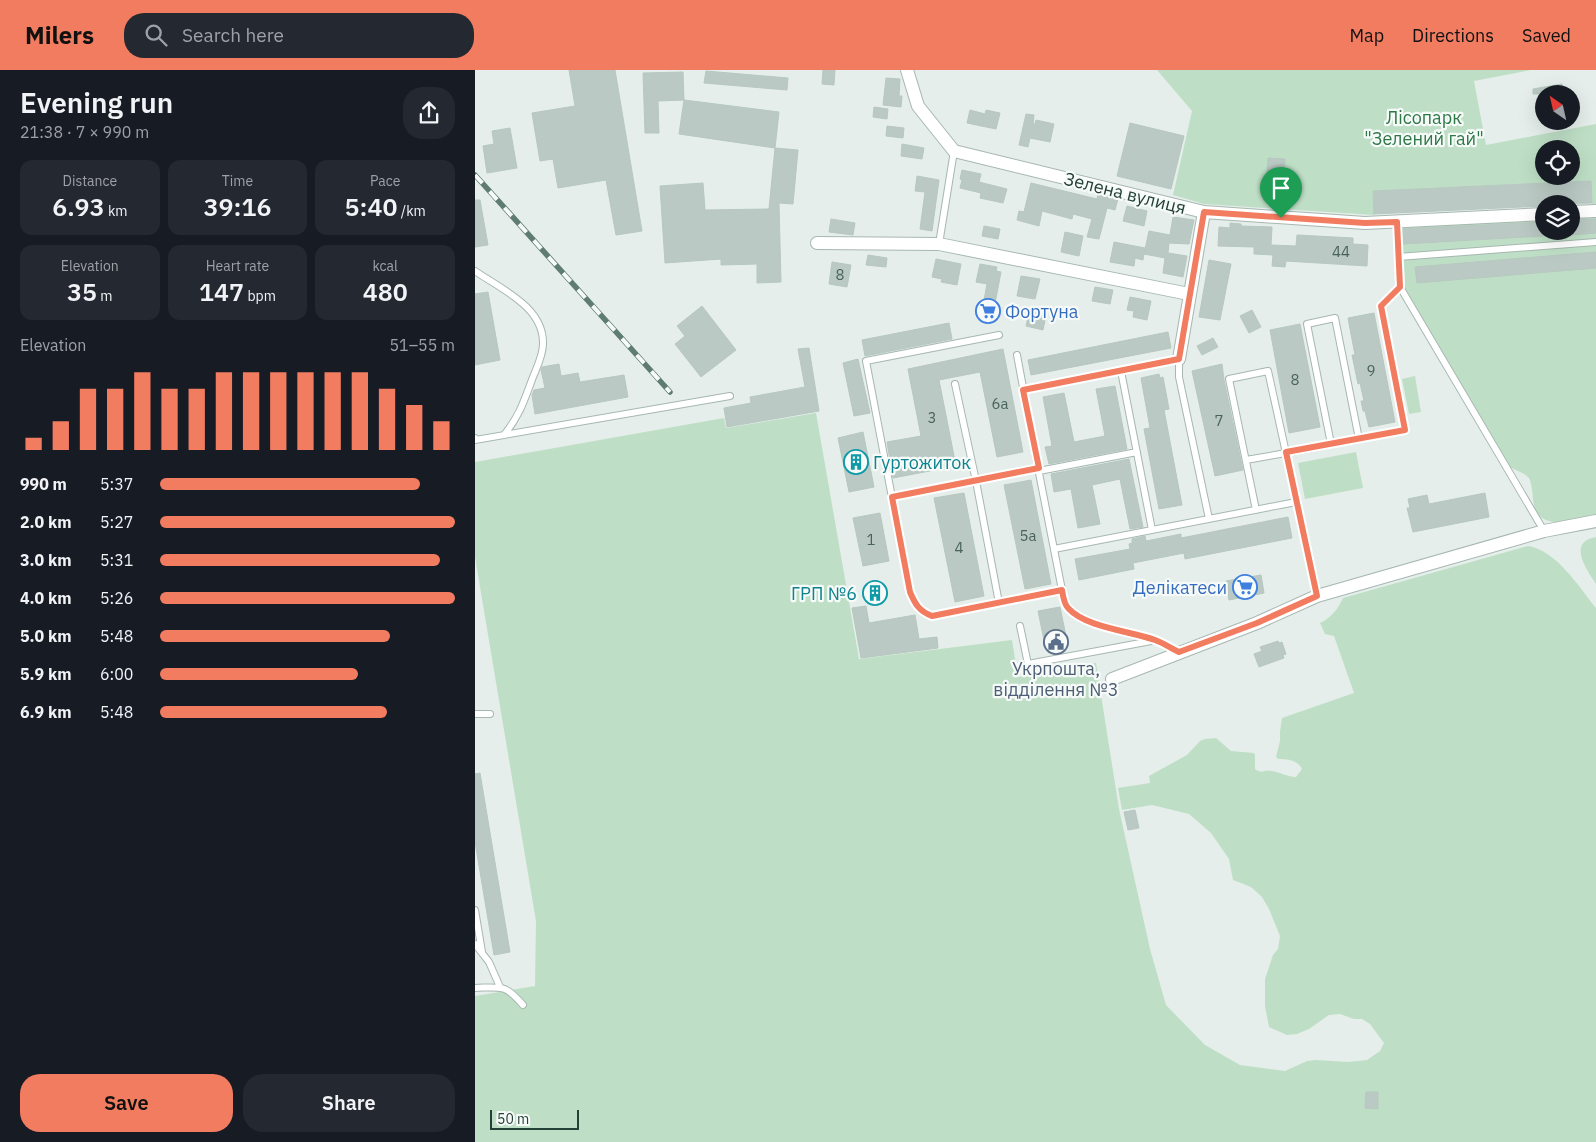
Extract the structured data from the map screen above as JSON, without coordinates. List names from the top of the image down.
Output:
{
  "streets": {
    "street": ["Зелена вулиця"]
  },
  "parks": ["Лісопарк \"Зелений гай\""],
  "places": {
    "supermarket": ["Фортуна", "Делікатеси"],
    "building": ["Гуртожиток", "ГРП №6"],
    "public building": ["Укрпошта, відділення №3"]
  },
  "house_numbers": [
    "44",
    "8",
    "9",
    "8",
    "6а",
    "3",
    "7",
    "5а",
    "1",
    "4"
  ],
  "scale_bar": "50 m",
  "north": "top left",
  "page": {
    "header": "Milers",
    "search": "Search here",
    "nav": ["Map", "Directions", "Saved"],
    "heading": ["Evening run", "21:38 · 7 × 990 m"],
    "stats": [
      ["Distance", "6.93 km"],
      ["Time", "39:16"],
      ["Pace", "5:40 /km"],
      ["Elevation", "35 m"],
      ["Heart rate", "147 bpm"],
      ["kcal", "480"]
    ],
    "chart": ["Elevation", "51–55 m"],
    "list": [
      {
        "name": "990 m",
        "note": "5:37"
      },
      {
        "name": "2.0 km",
        "note": "5:27"
      },
      {
        "name": "3.0 km",
        "note": "5:31"
      },
      {
        "name": "4.0 km",
        "note": "5:26"
      },
      {
        "name": "5.0 km",
        "note": "5:48"
      },
      {
        "name": "5.9 km",
        "note": "6:00"
      },
      {
        "name": "6.9 km",
        "note": "5:48"
      }
    ],
    "buttons": ["Save", "Share"],
    "scale": "50 m"
  }
}
